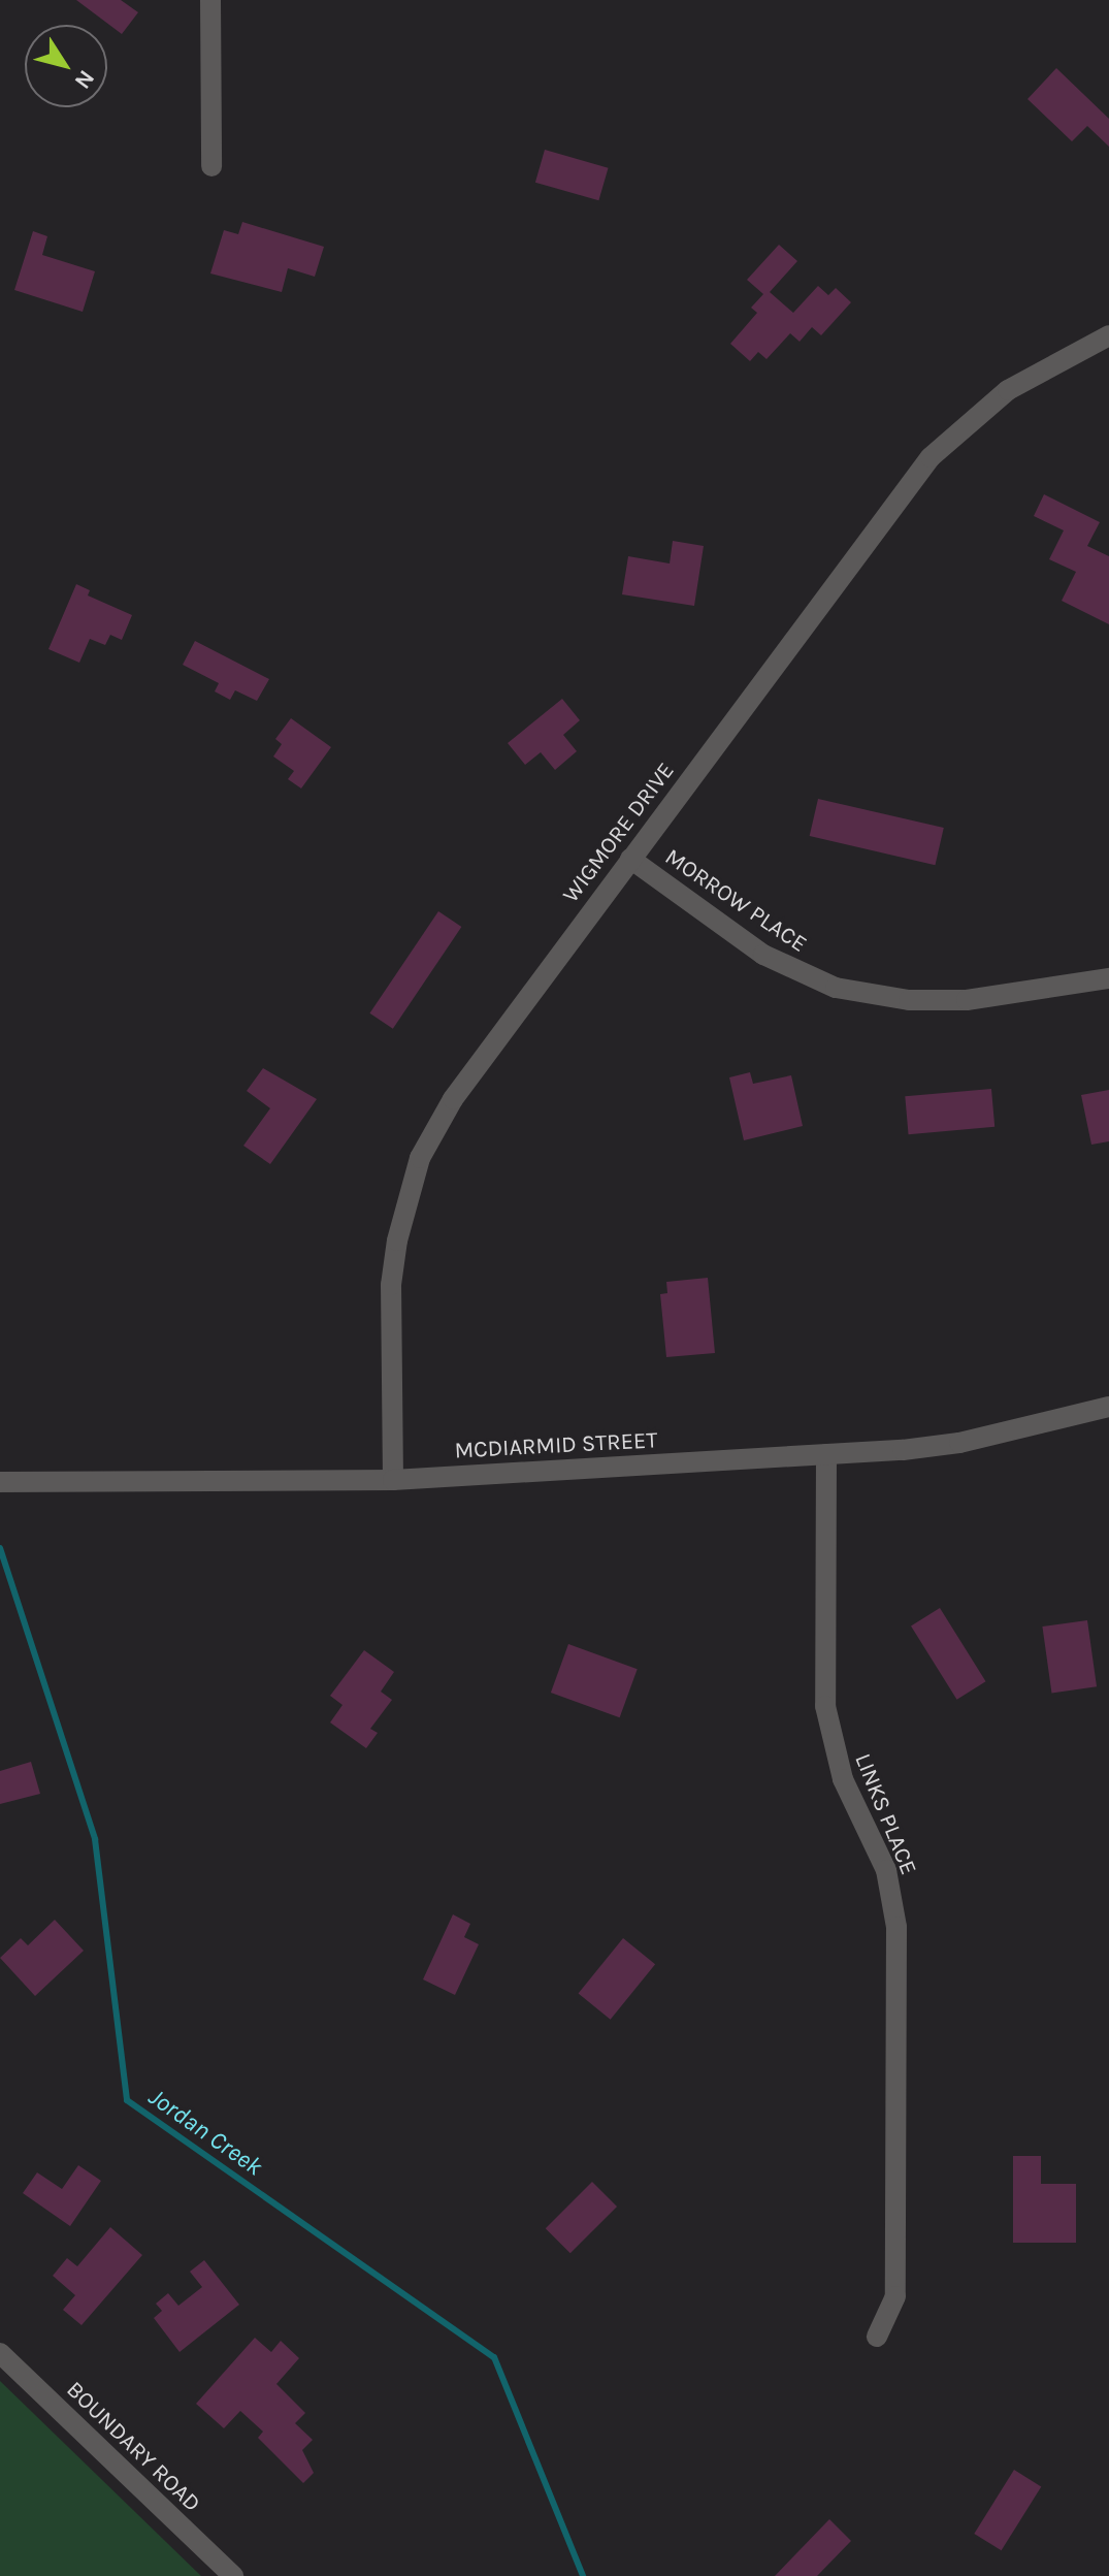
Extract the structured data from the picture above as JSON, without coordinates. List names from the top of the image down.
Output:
{
  "streets": {
    "street": [
      "WIGMORE DRIVE",
      "MORROW PLACE",
      "MCDIARMID STREET",
      "LINKS PLACE",
      "BOUNDARY ROAD"
    ]
  },
  "crossings": [
    ["WIGMORE DRIVE", "MORROW PLACE"],
    ["WIGMORE DRIVE", "MCDIARMID STREET"],
    ["MCDIARMID STREET", "LINKS PLACE"]
  ],
  "water": ["Jordan Creek"],
  "north": "bottom right"
}
